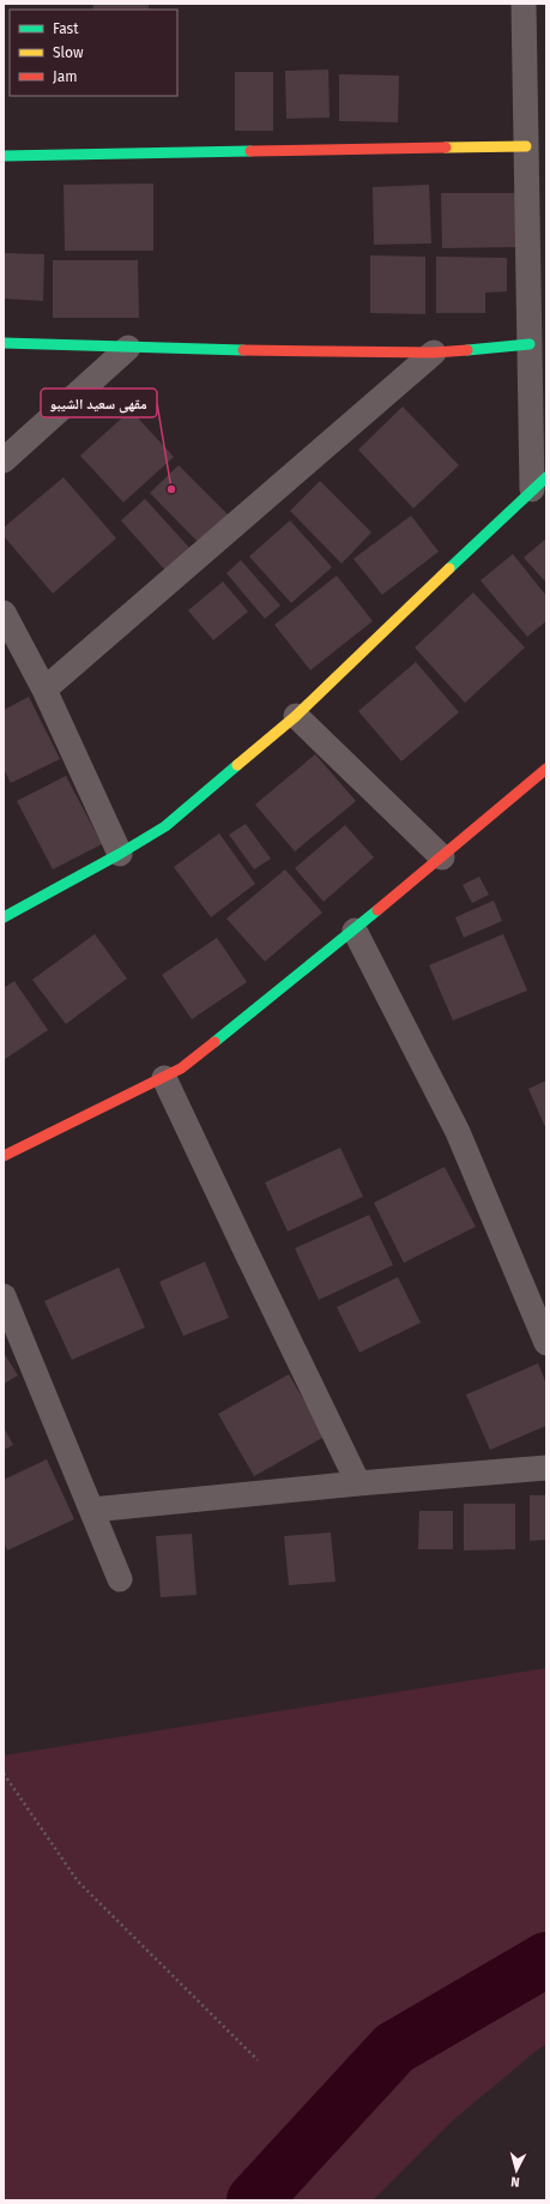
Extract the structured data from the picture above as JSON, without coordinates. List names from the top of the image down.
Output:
{
  "places": ["مقهى سعيد الشيبو"],
  "legend": ["Fast", "Slow", "Jam"],
  "north": "bottom"
}
